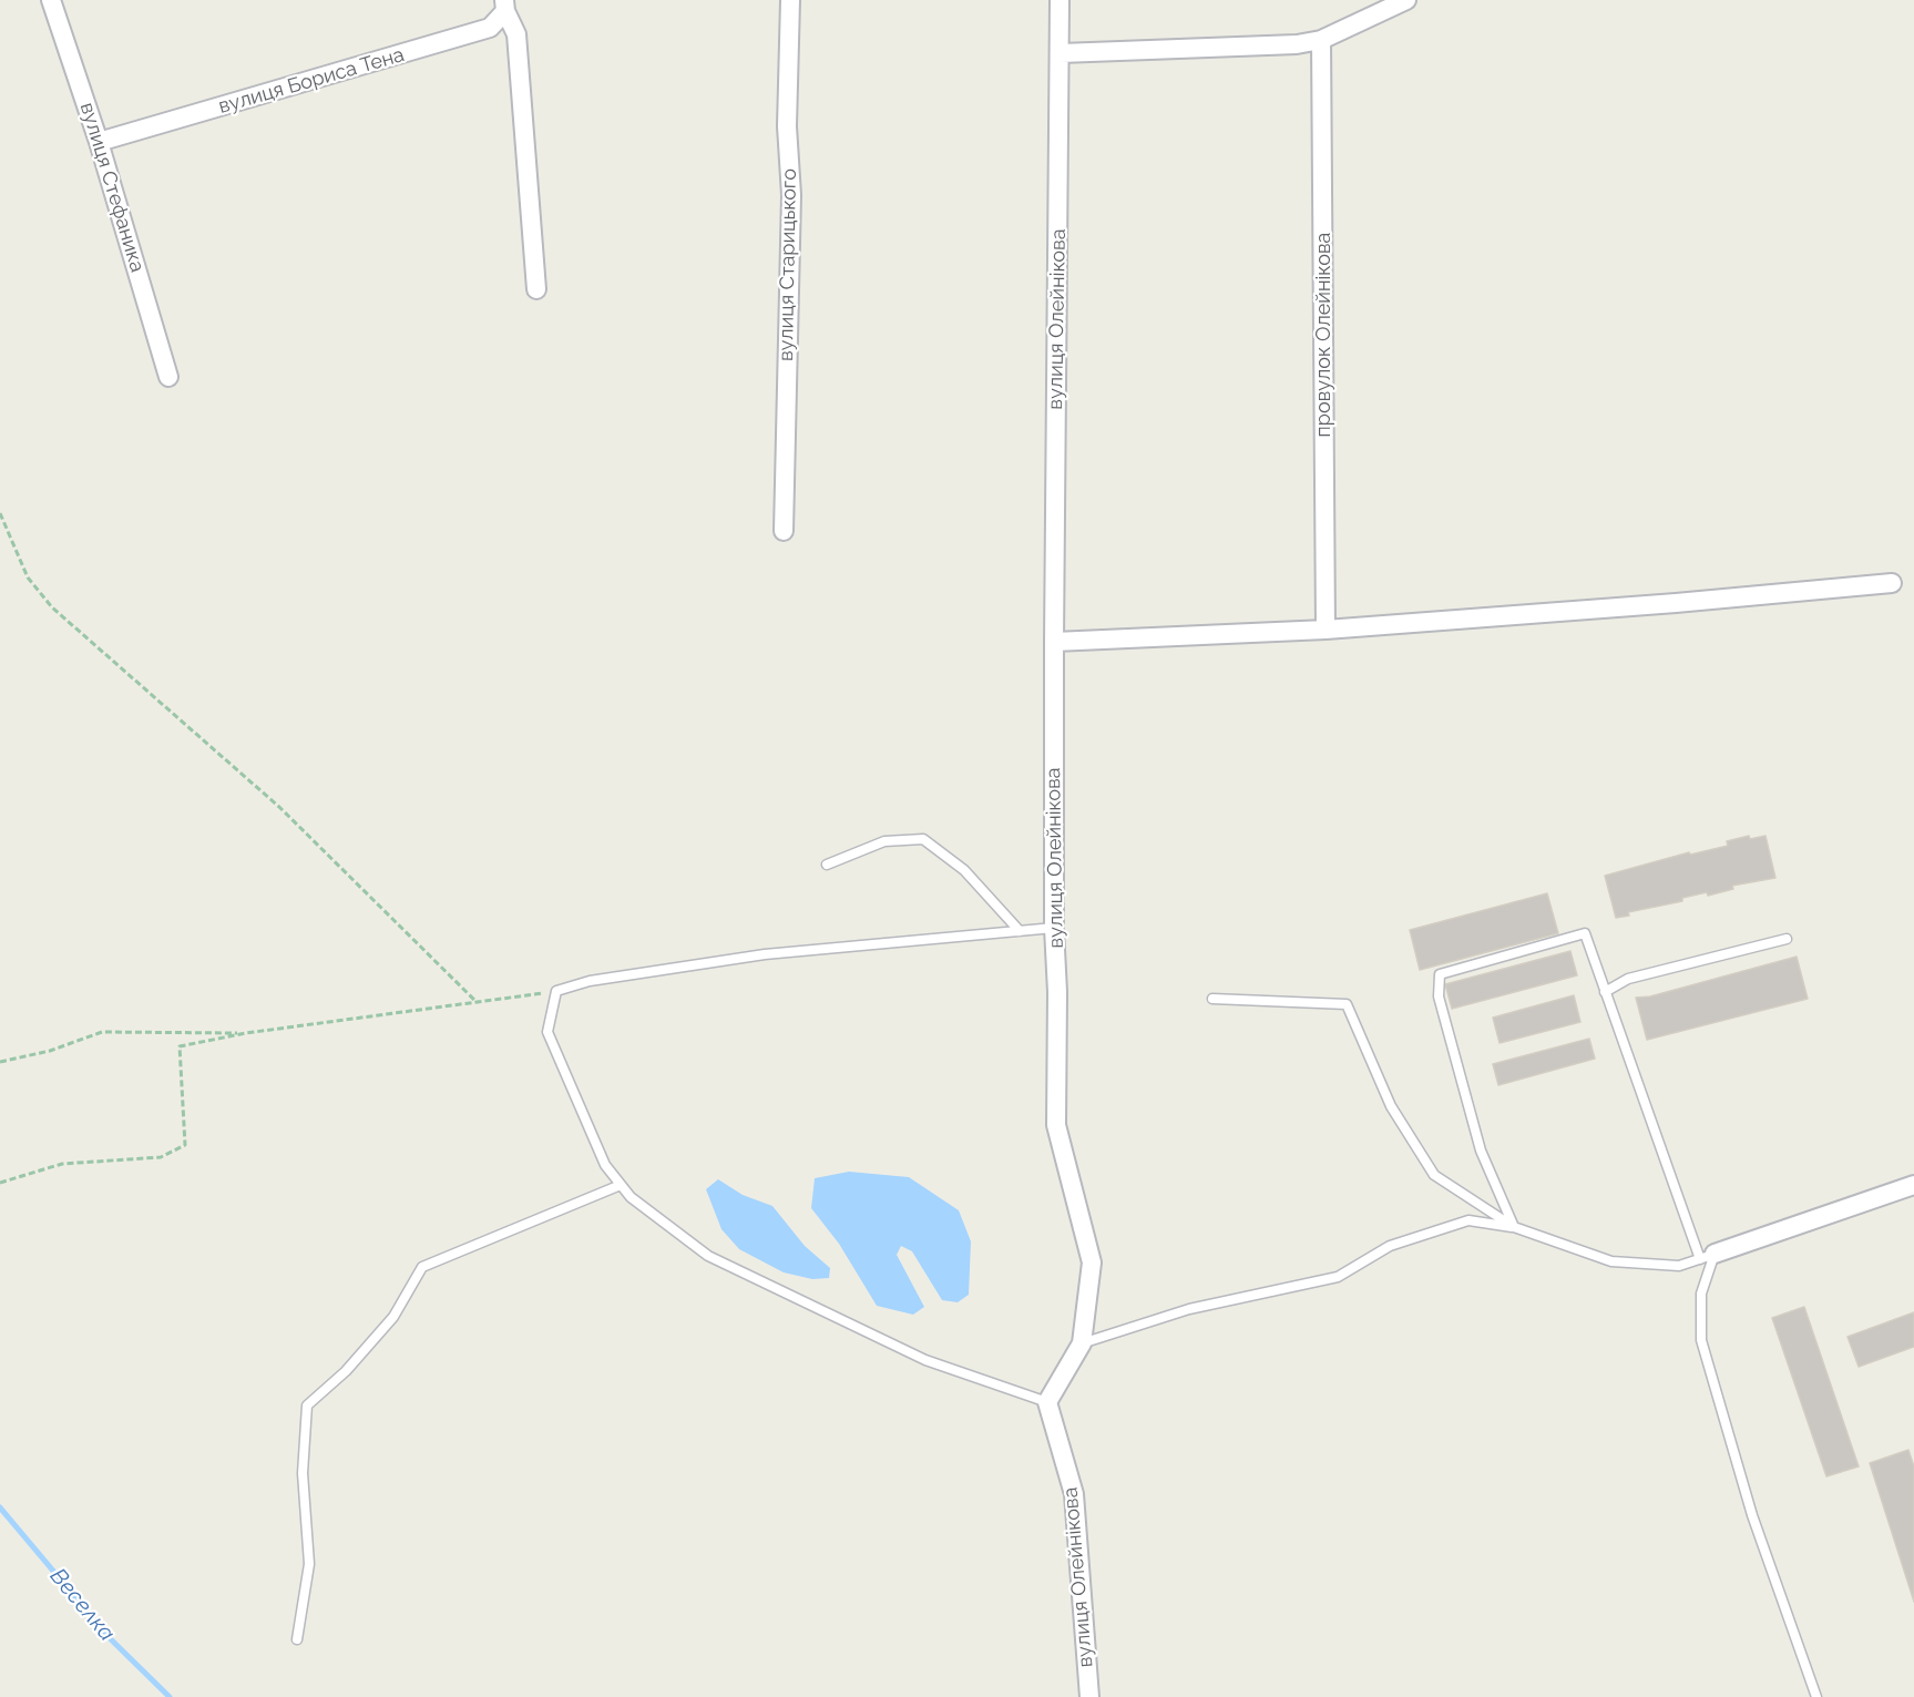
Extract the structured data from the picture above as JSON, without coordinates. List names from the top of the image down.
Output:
{
  "streets": {
    "street": [
      "вулиця Бориса Тена",
      "вулиця Стефаника",
      "вулиця Старицького",
      "вулиця Олейнікова",
      "провулок Олейнікова"
    ]
  },
  "crossings": [
    ["вулиця Бориса Тена", "вулиця Стефаника"]
  ],
  "water": ["Веселка"]
}
